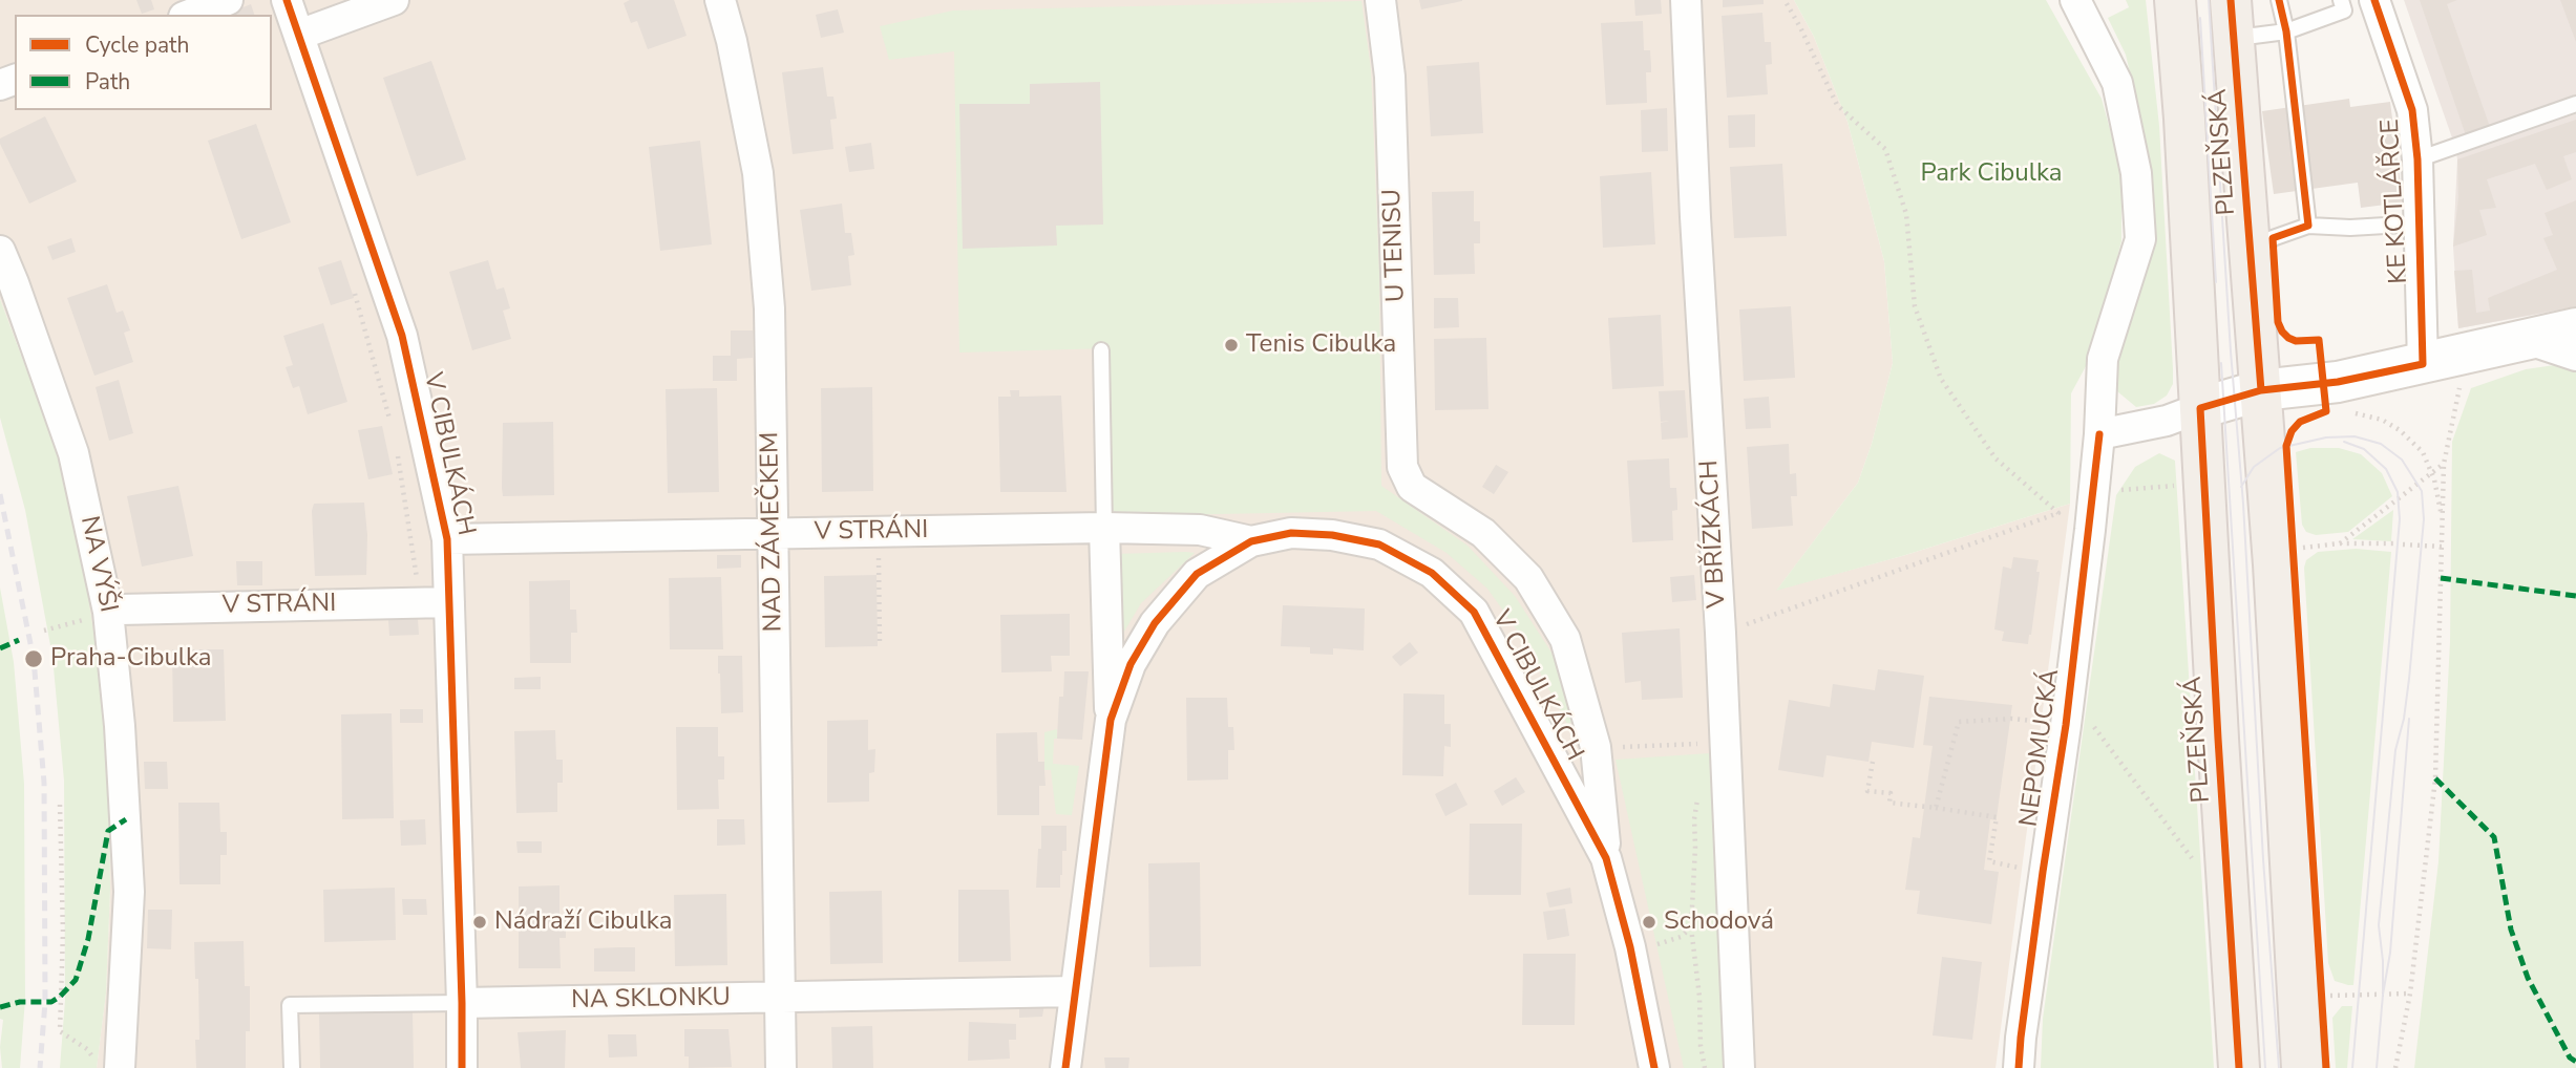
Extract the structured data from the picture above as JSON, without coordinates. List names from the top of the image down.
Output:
{
  "streets": {
    "main road": ["PLZEŇSKÁ"],
    "street": [
      "KE KOTLÁŘCE",
      "U TENISU",
      "V CIBULKÁCH",
      "NAD ZÁMEČKEM",
      "V STRÁNI",
      "V BŘÍZKÁCH",
      "NA VÝŠI",
      "NEPOMUCKÁ",
      "NA SKLONKU"
    ]
  },
  "crossings": [
    ["U TENISU", "V CIBULKÁCH"],
    ["V CIBULKÁCH", "V STRÁNI"],
    ["V CIBULKÁCH", "NA SKLONKU"],
    ["NAD ZÁMEČKEM", "V STRÁNI"],
    ["NAD ZÁMEČKEM", "NA SKLONKU"],
    ["V STRÁNI", "NA VÝŠI"]
  ],
  "parks": ["Park Cibulka"],
  "places": [
    "Tenis Cibulka",
    "Praha-Cibulka",
    "Nádraží Cibulka",
    "Schodová"
  ],
  "legend": ["Cycle path", "Path"]
}
